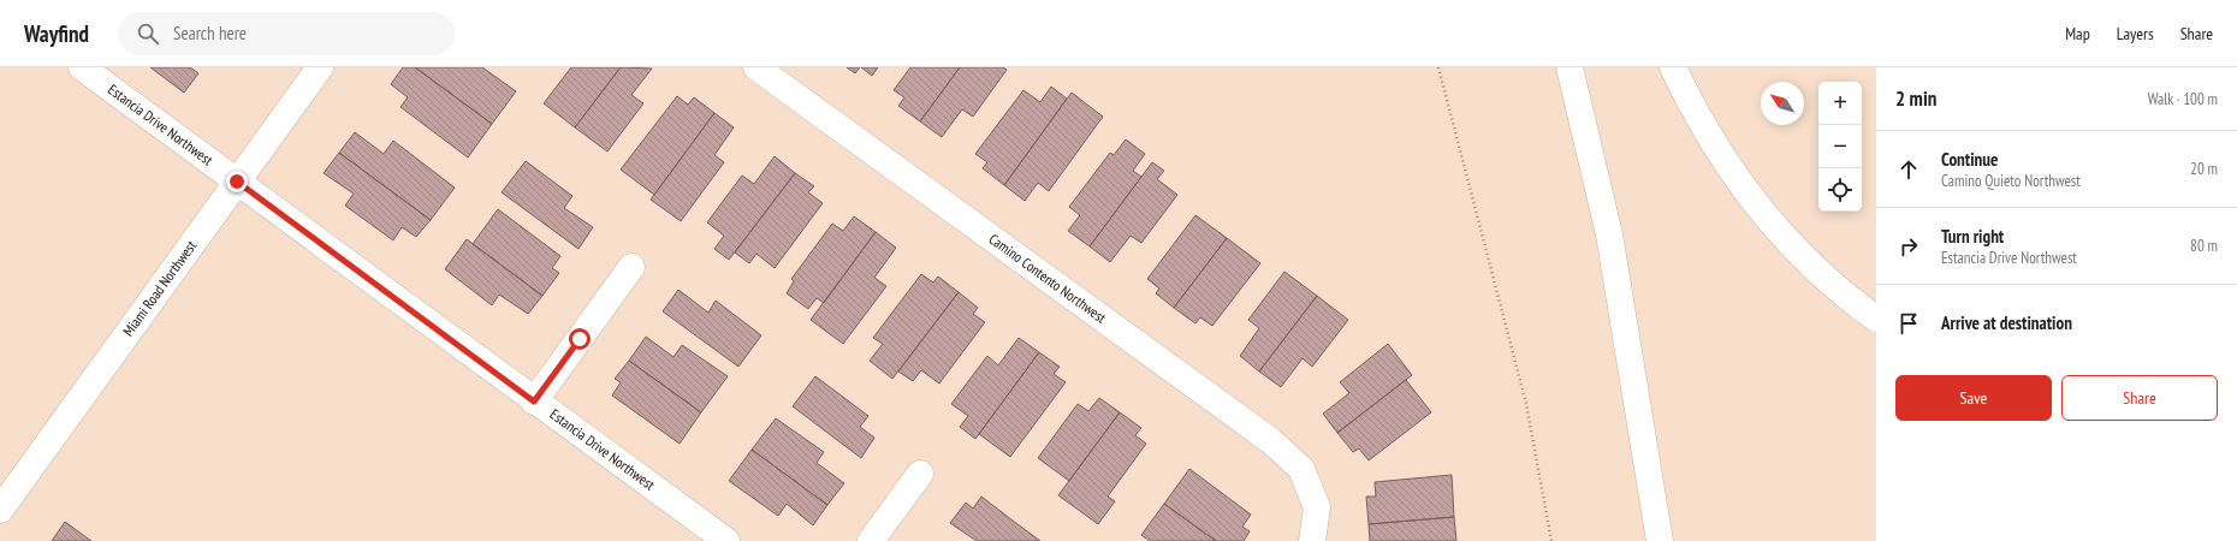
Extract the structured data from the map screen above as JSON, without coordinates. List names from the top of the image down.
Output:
{
  "streets": {
    "main road": ["Estancia Drive Northwest", "Camino Contento Northwest", "Miami Road Northwest"]
  },
  "crossings": [
    ["Estancia Drive Northwest", "Miami Road Northwest"]
  ],
  "north": "top left",
  "page": {
    "header": "Wayfind",
    "search": "Search here",
    "nav": ["Map", "Layers", "Share"],
    "heading": ["2 min", "Walk · 100 m"],
    "map_buttons": ["+", "−"],
    "list": [
      ["Continue", "Camino Quieto Northwest", "20 m"],
      ["Turn right", "Estancia Drive Northwest", "80 m"],
      "Arrive at destination"
    ],
    "buttons": ["Save", "Share"]
  }
}
